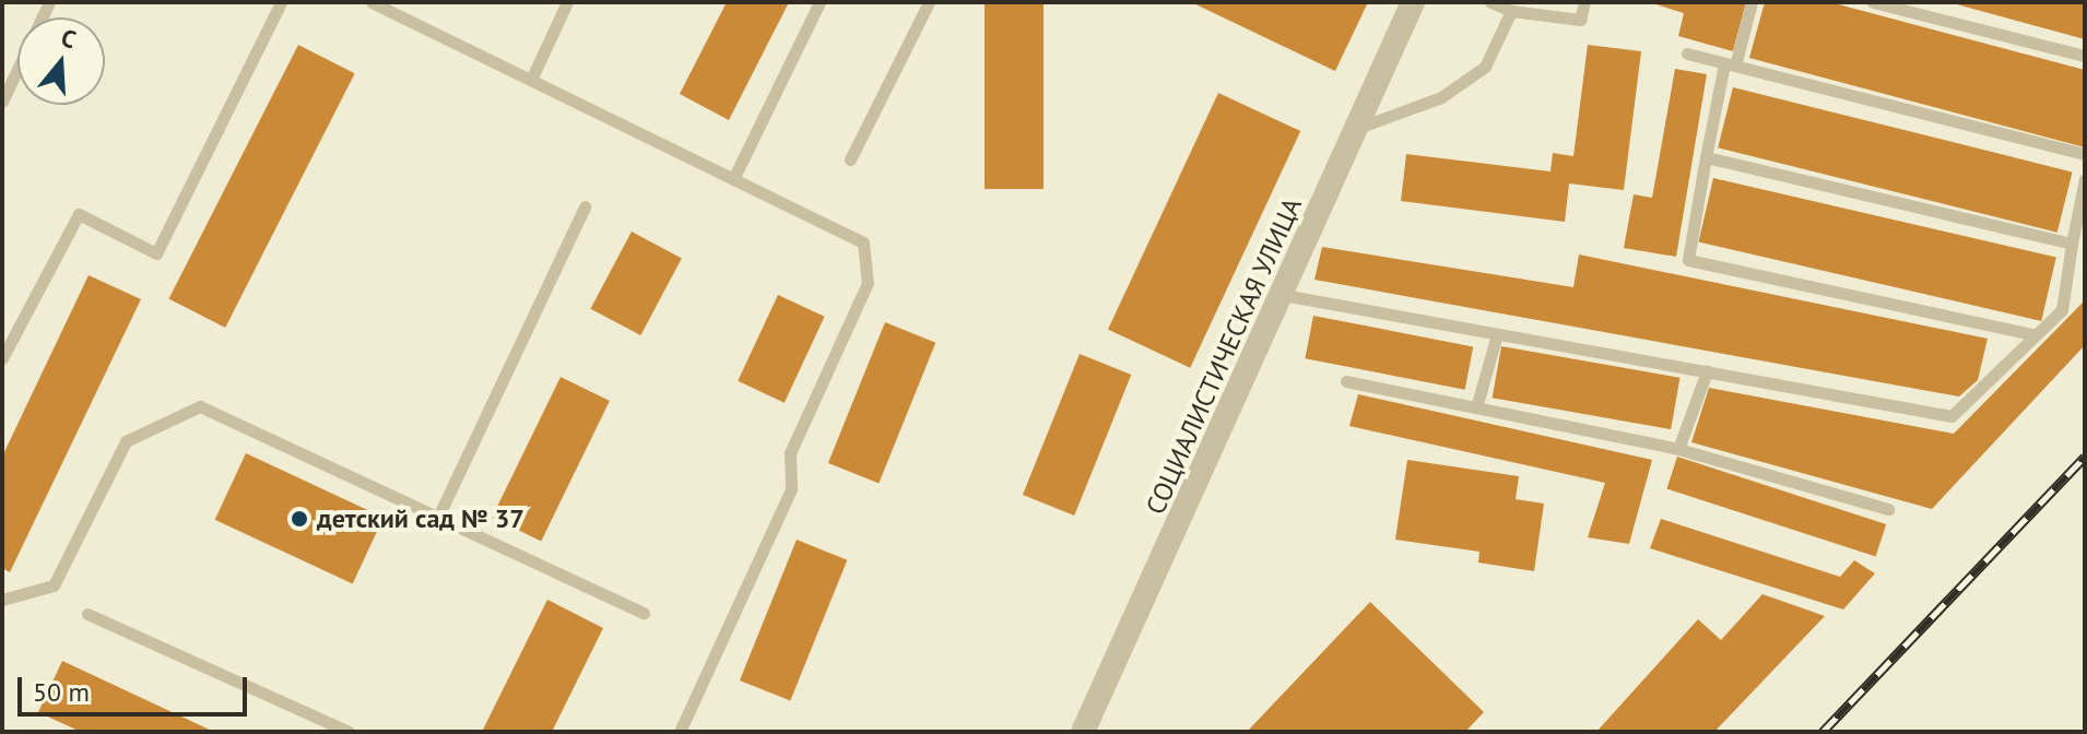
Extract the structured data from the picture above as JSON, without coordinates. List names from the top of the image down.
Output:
{
  "streets": {
    "street": ["СОЦИАЛИСТИЧЕСКАЯ УЛИЦА"]
  },
  "places": ["детский сад № 37"],
  "scale_bar": "50 m",
  "north": "top"
}
